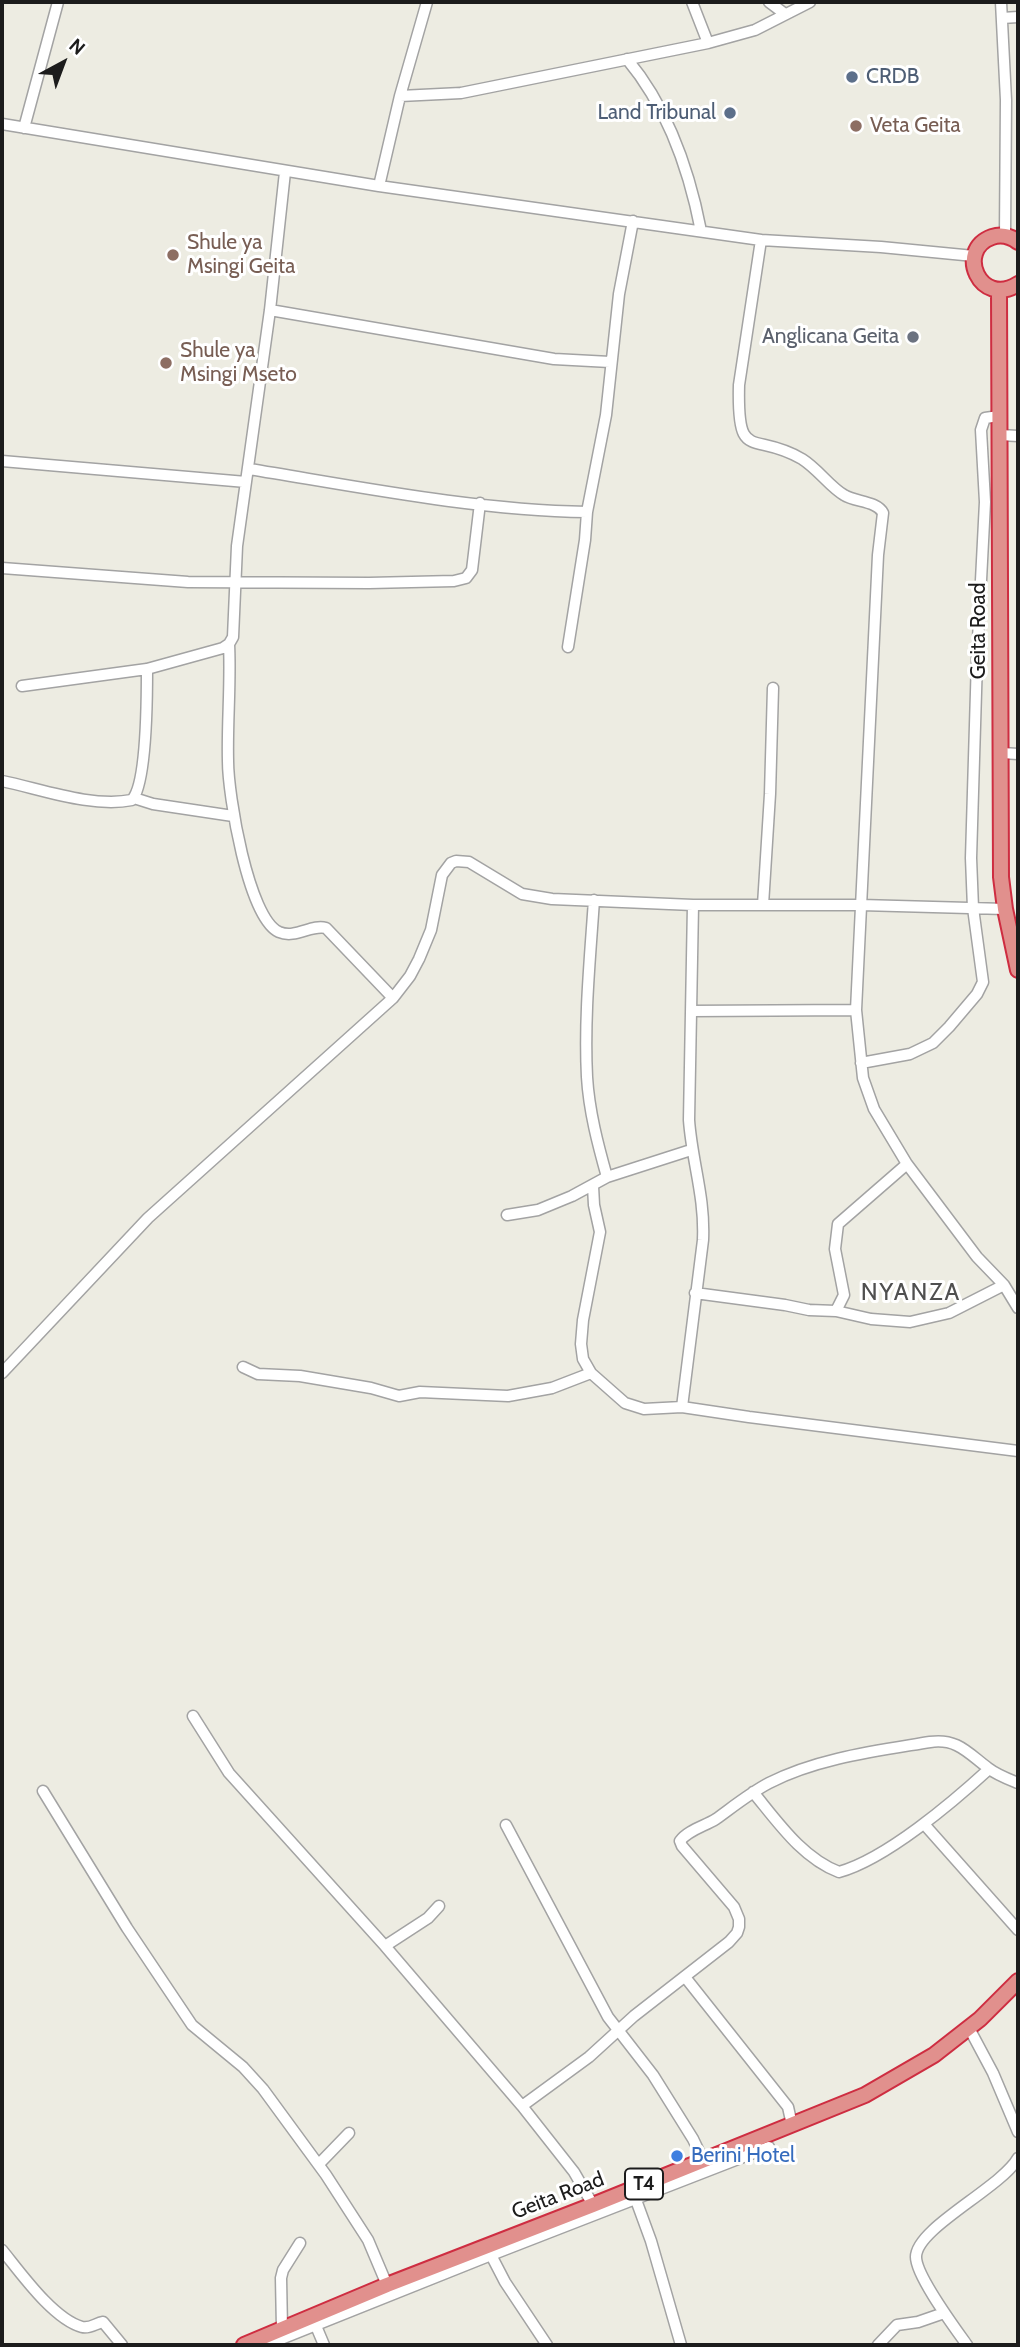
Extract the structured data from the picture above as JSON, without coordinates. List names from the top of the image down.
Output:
{
  "streets": {
    "highway": ["Geita Road", "T4"]
  },
  "districts": ["NYANZA"],
  "places": [
    "CRDB",
    "Land Tribunal",
    "Veta Geita",
    "Shule ya Msingi Geita",
    "Anglicana Geita",
    "Shule ya Msingi Mseto",
    "Berini Hotel"
  ],
  "north": "top right"
}
